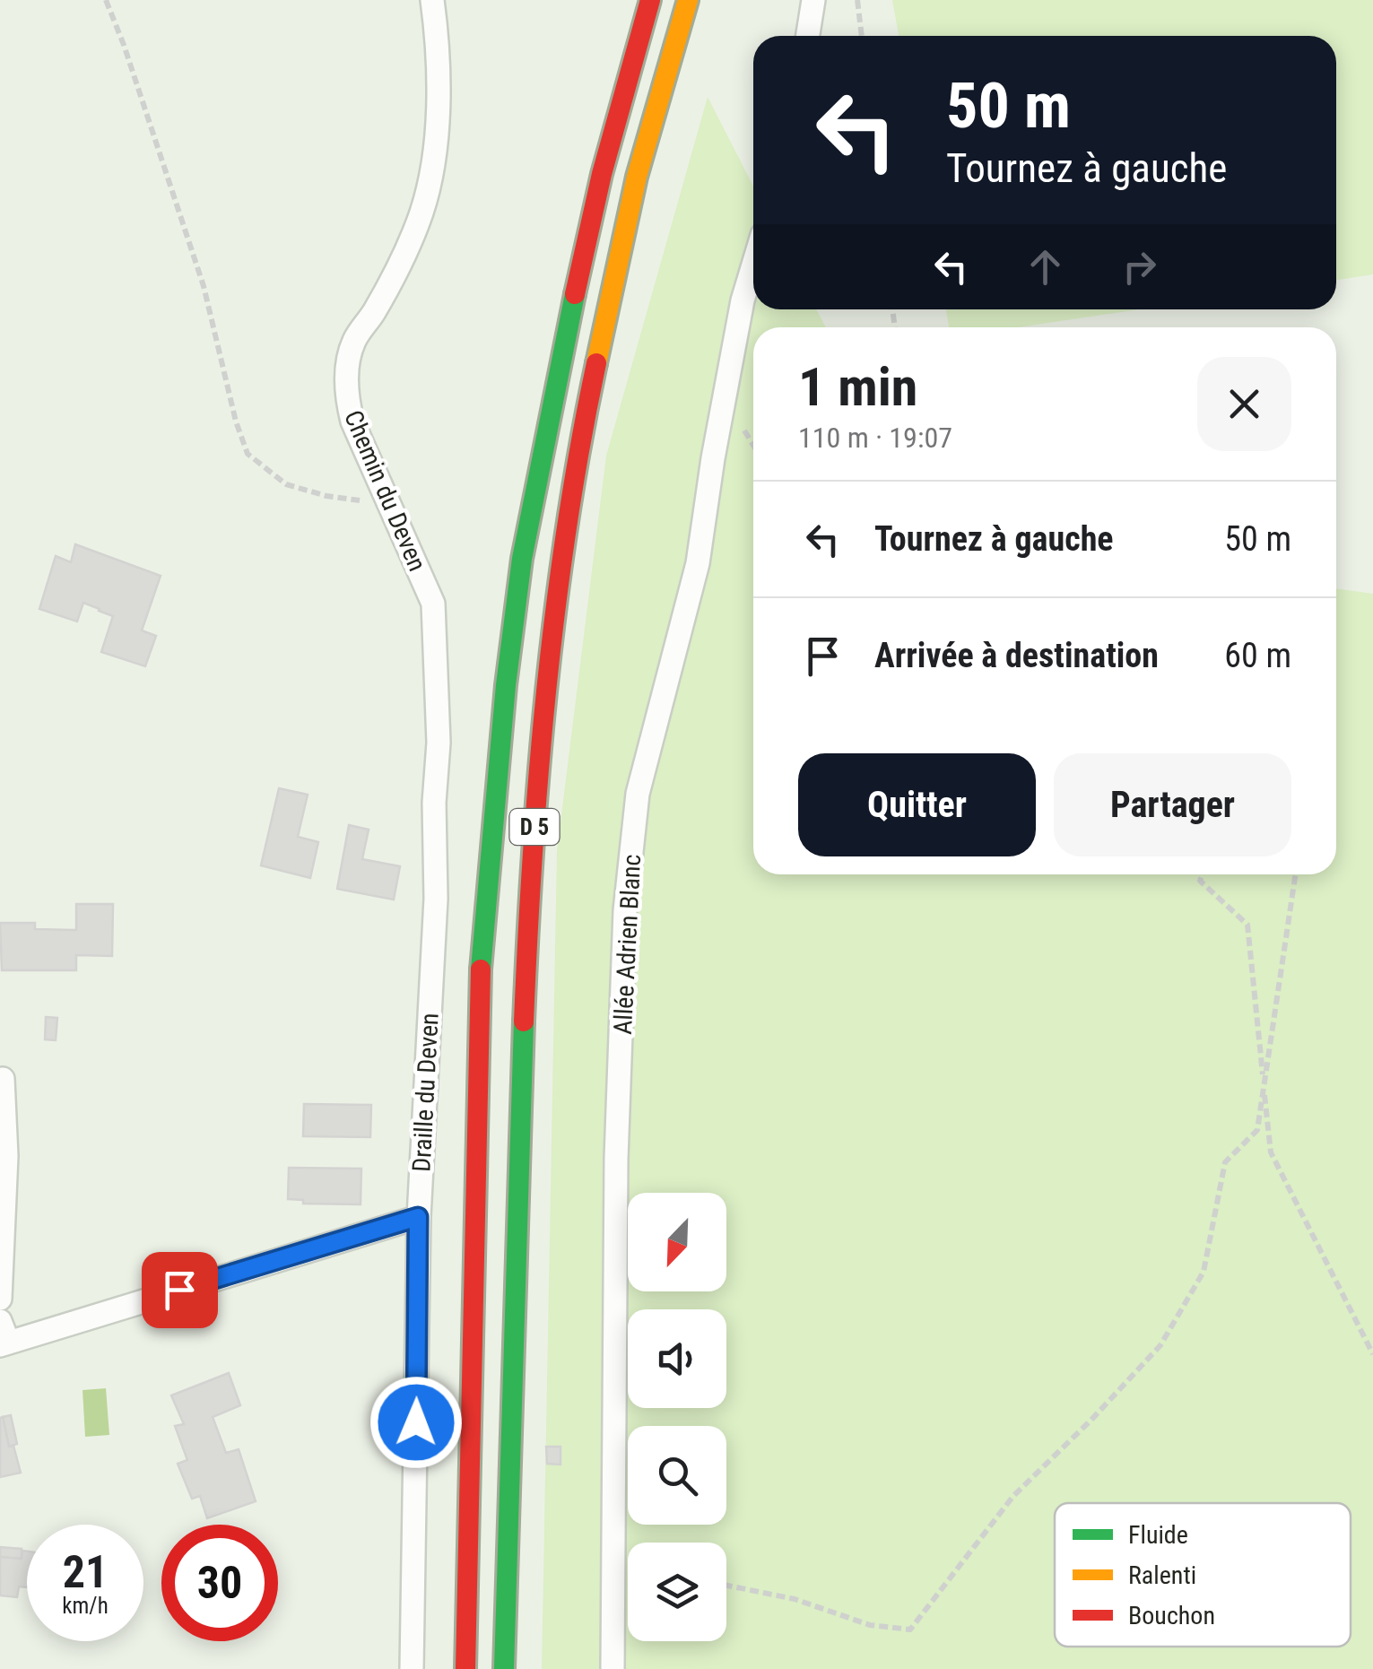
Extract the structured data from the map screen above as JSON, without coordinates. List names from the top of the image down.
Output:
{
  "streets": {
    "main road": ["D 5"],
    "street": ["Chemin du Deven", "Allée Adrien Blanc", "Draille du Deven"]
  },
  "crossings": [
    ["Chemin du Deven", "Draille du Deven"]
  ],
  "legend": ["Fluide", "Ralenti", "Bouchon"],
  "north": "bottom left",
  "page": {
    "turn": ["50 m", "Tournez à gauche"],
    "heading": ["1 min", "110 m · 19:07"],
    "list": [
      {
        "name": "Tournez à gauche",
        "value": "50 m"
      },
      {
        "name": "Arrivée à destination",
        "value": "60 m"
      }
    ],
    "buttons": ["Quitter", "Partager"],
    "speed": "21 km/h",
    "limit": "30"
  }
}
